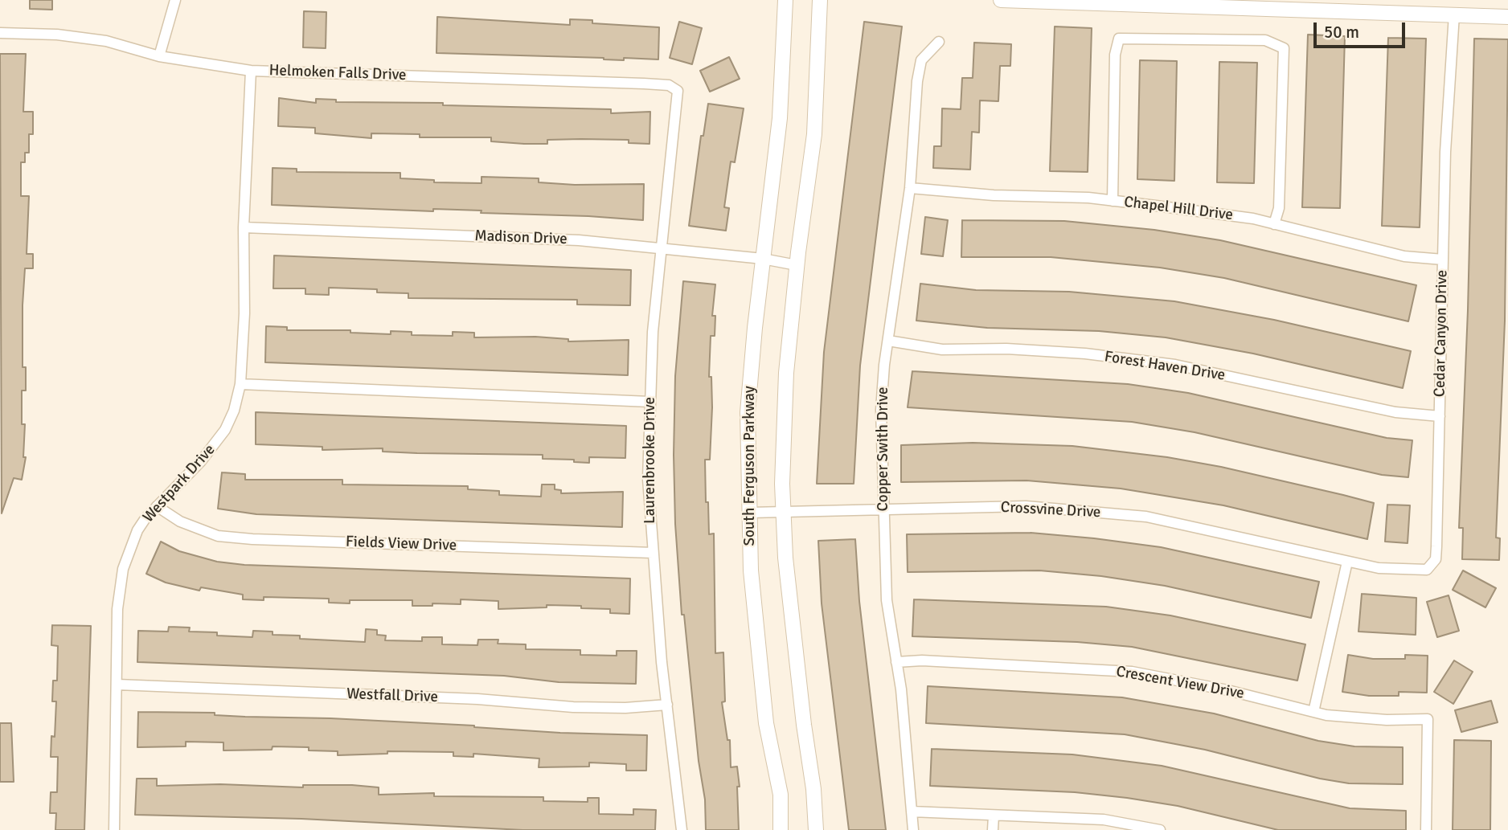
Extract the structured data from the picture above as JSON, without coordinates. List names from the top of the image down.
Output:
{
  "streets": {
    "street": [
      "Helmoken Falls Drive",
      "Chapel Hill Drive",
      "Madison Drive",
      "Cedar Canyon Drive",
      "Forest Haven Drive",
      "Copper Swith Drive",
      "Laurenbrooke Drive",
      "South Ferguson Parkway",
      "Westpark Drive",
      "Crossvine Drive",
      "Fields View Drive",
      "Crescent View Drive",
      "Westfall Drive"
    ]
  },
  "crossings": [
    ["Helmoken Falls Drive", "Laurenbrooke Drive"],
    ["Helmoken Falls Drive", "Westpark Drive"],
    ["Chapel Hill Drive", "Cedar Canyon Drive"],
    ["Chapel Hill Drive", "Copper Swith Drive"],
    ["Madison Drive", "Laurenbrooke Drive"],
    ["Madison Drive", "South Ferguson Parkway"],
    ["Madison Drive", "Westpark Drive"],
    ["Cedar Canyon Drive", "Forest Haven Drive"],
    ["Cedar Canyon Drive", "Crossvine Drive"],
    ["Forest Haven Drive", "Copper Swith Drive"],
    ["Copper Swith Drive", "Crossvine Drive"],
    ["Copper Swith Drive", "Crescent View Drive"],
    ["Laurenbrooke Drive", "Fields View Drive"],
    ["Laurenbrooke Drive", "Westfall Drive"],
    ["South Ferguson Parkway", "Crossvine Drive"],
    ["Westpark Drive", "Fields View Drive"],
    ["Westpark Drive", "Westfall Drive"]
  ],
  "scale_bar": "50 m"
}
